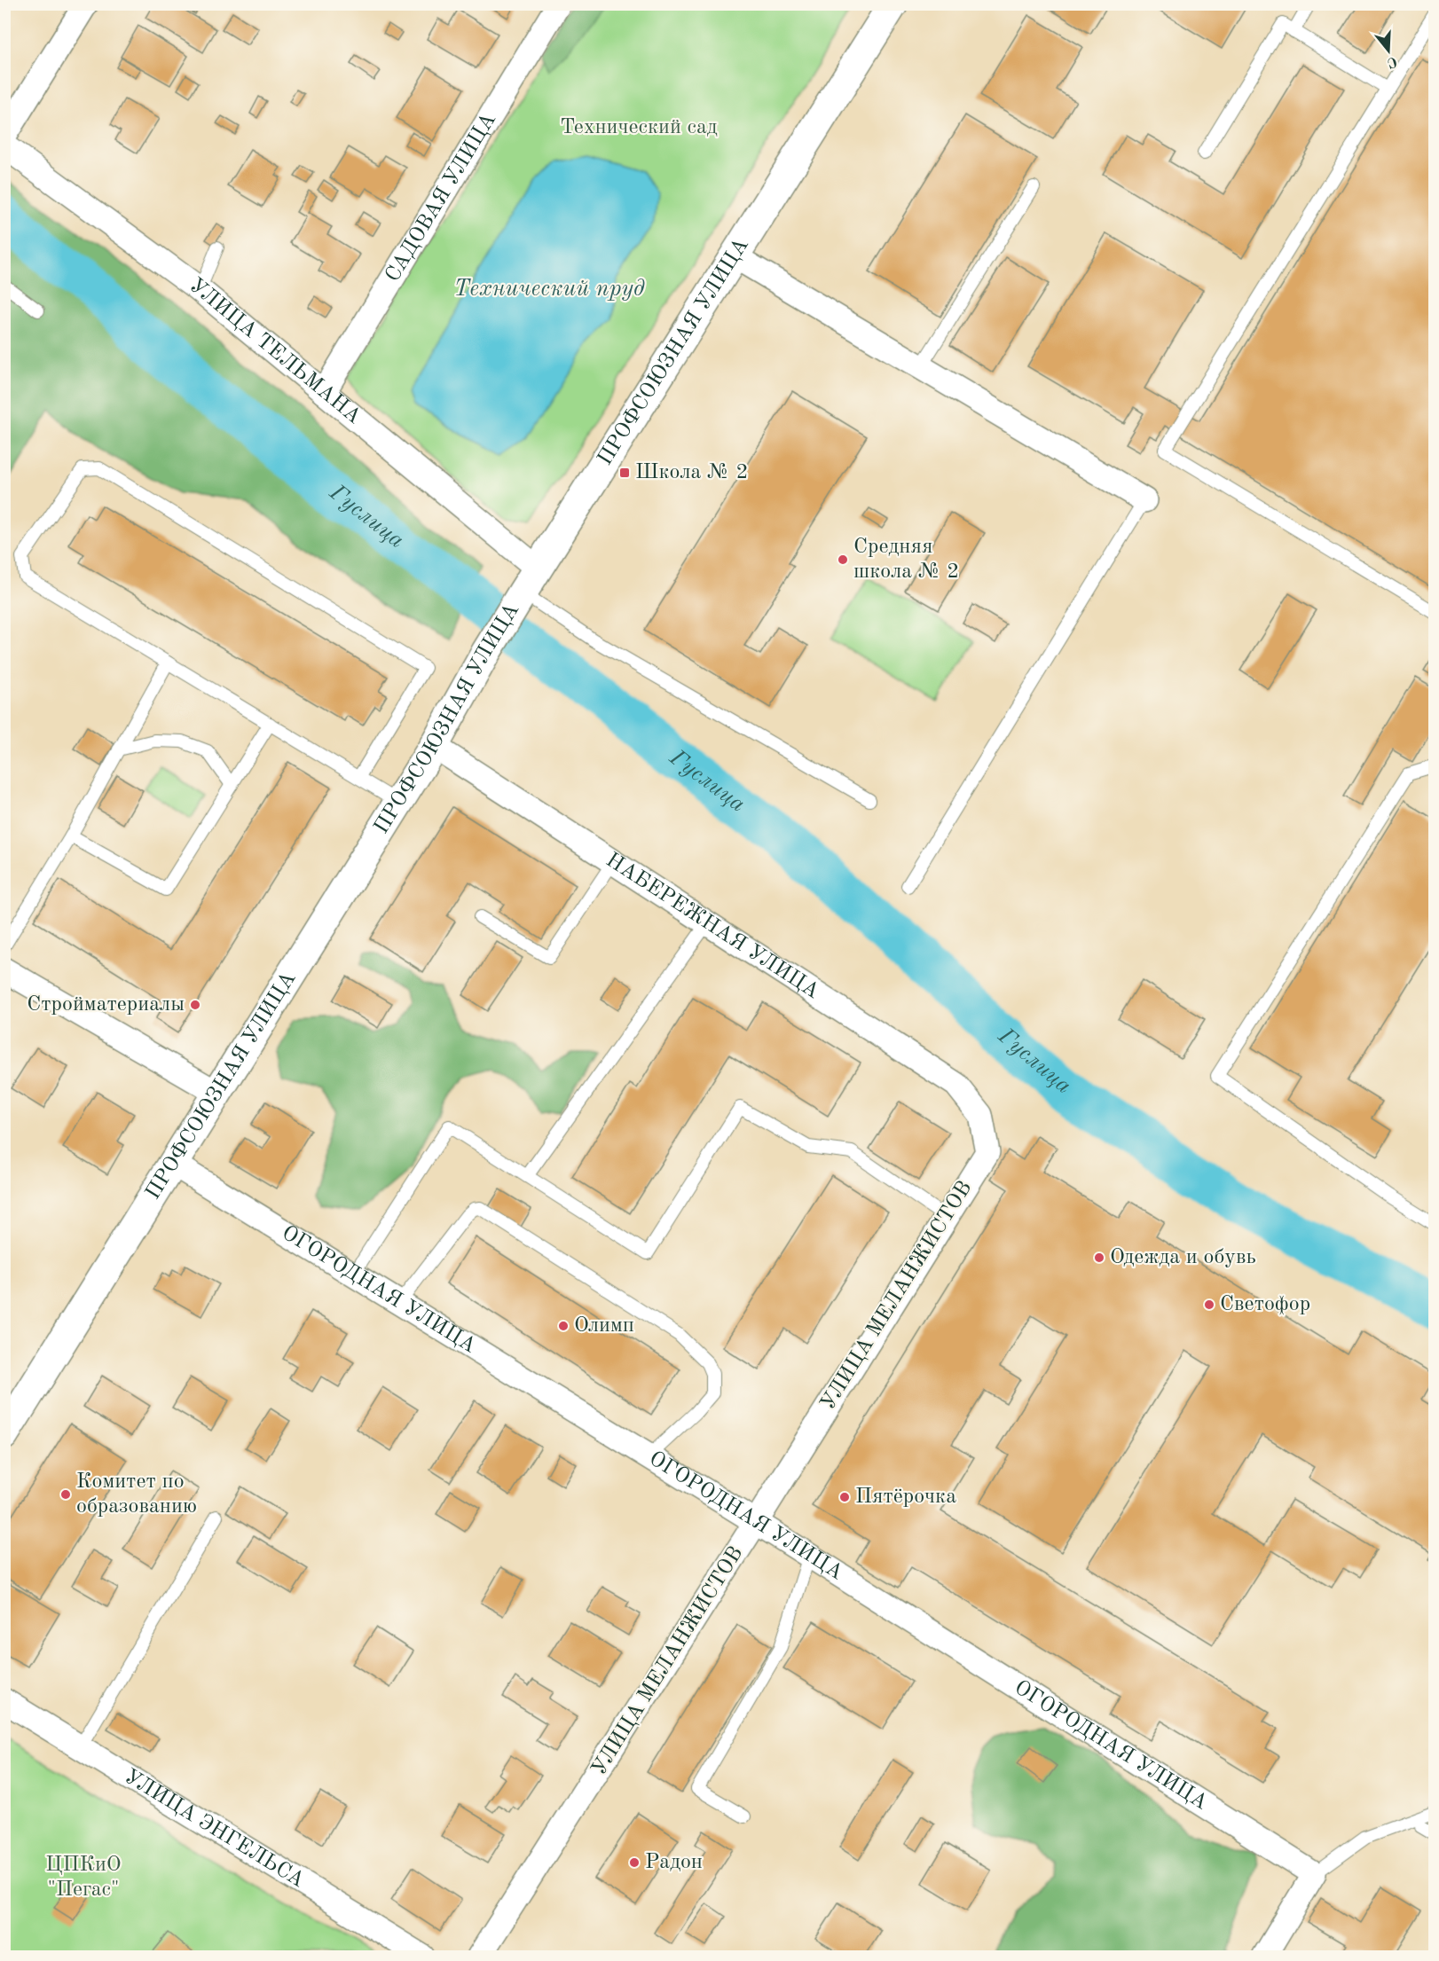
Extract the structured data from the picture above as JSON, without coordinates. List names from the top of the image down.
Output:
{
  "streets": {
    "main road": ["ПРОФСОЮЗНАЯ УЛИЦА"],
    "street": [
      "САДОВАЯ УЛИЦА",
      "УЛИЦА ТЕЛЬМАНА",
      "НАБЕРЕЖНАЯ УЛИЦА",
      "ОГОРОДНАЯ УЛИЦА",
      "УЛИЦА МЕЛАНЖИСТОВ",
      "УЛИЦА ЭНГЕЛЬСА"
    ]
  },
  "crossings": [
    ["САДОВАЯ УЛИЦА", "УЛИЦА ТЕЛЬМАНА"],
    ["УЛИЦА ТЕЛЬМАНА", "ПРОФСОЮЗНАЯ УЛИЦА"],
    ["ПРОФСОЮЗНАЯ УЛИЦА", "НАБЕРЕЖНАЯ УЛИЦА"],
    ["ПРОФСОЮЗНАЯ УЛИЦА", "ОГОРОДНАЯ УЛИЦА"],
    ["НАБЕРЕЖНАЯ УЛИЦА", "УЛИЦА МЕЛАНЖИСТОВ"],
    ["ОГОРОДНАЯ УЛИЦА", "УЛИЦА МЕЛАНЖИСТОВ"]
  ],
  "water": ["Технический пруд", "Гуслица"],
  "parks": ["Технический сад", "ЦПКиО \"Пегас\""],
  "places": {
    "transit": ["Школа № 2"],
    "other": [
      "Средняя школа № 2",
      "Стройматериалы",
      "Одежда и обувь",
      "Светофор",
      "Олимп",
      "Комитет по образованию",
      "Пятёрочка",
      "Радон"
    ]
  },
  "north": "bottom"
}
